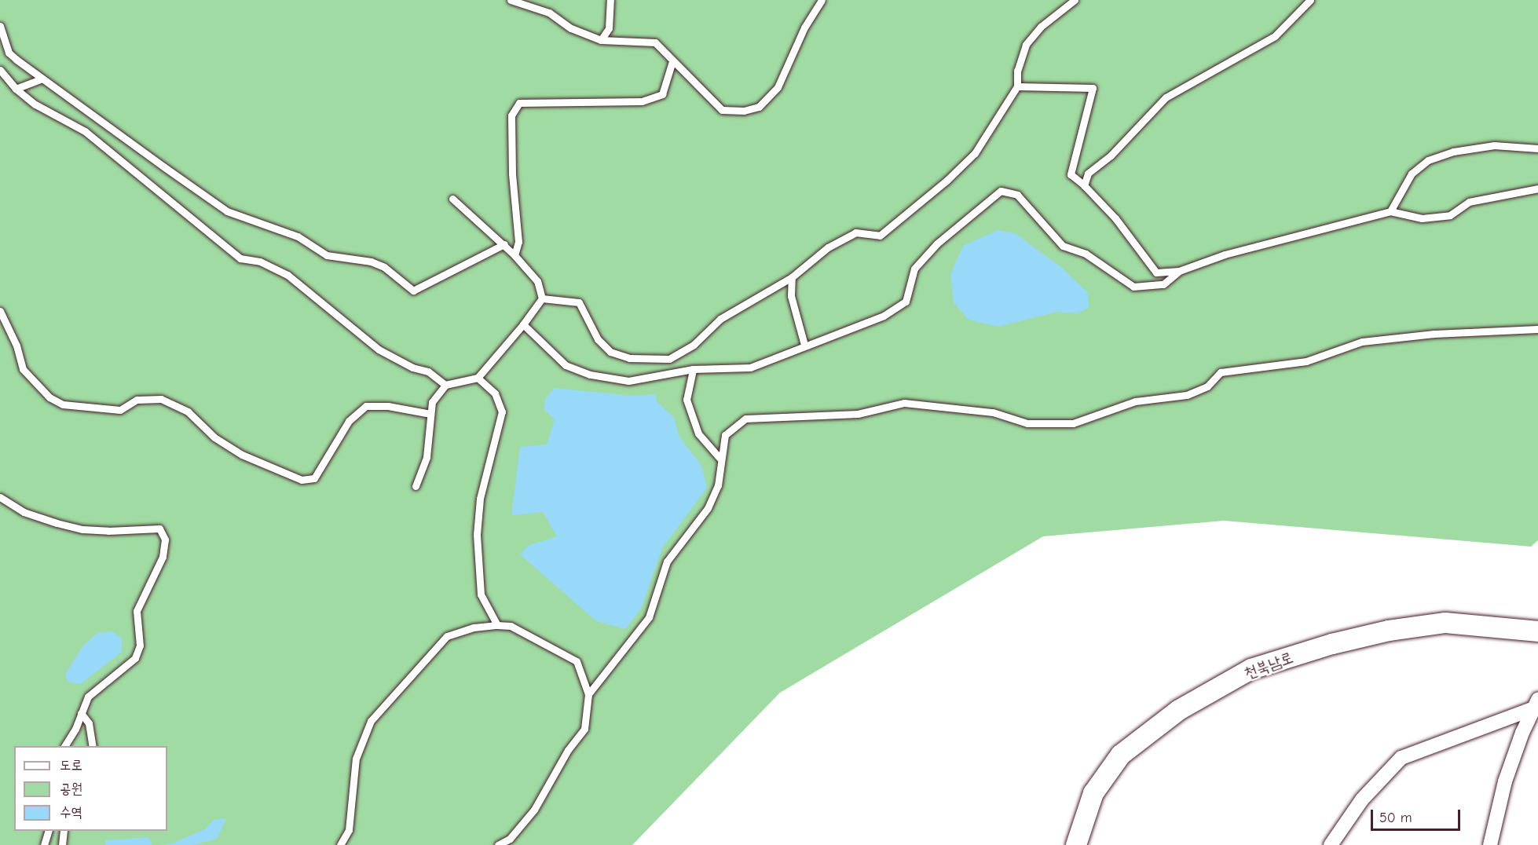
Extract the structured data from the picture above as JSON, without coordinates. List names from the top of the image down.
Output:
{
  "streets": {
    "main road": ["천북남로"]
  },
  "legend": ["도로", "공원", "수역"],
  "scale_bar": "50 m"
}
